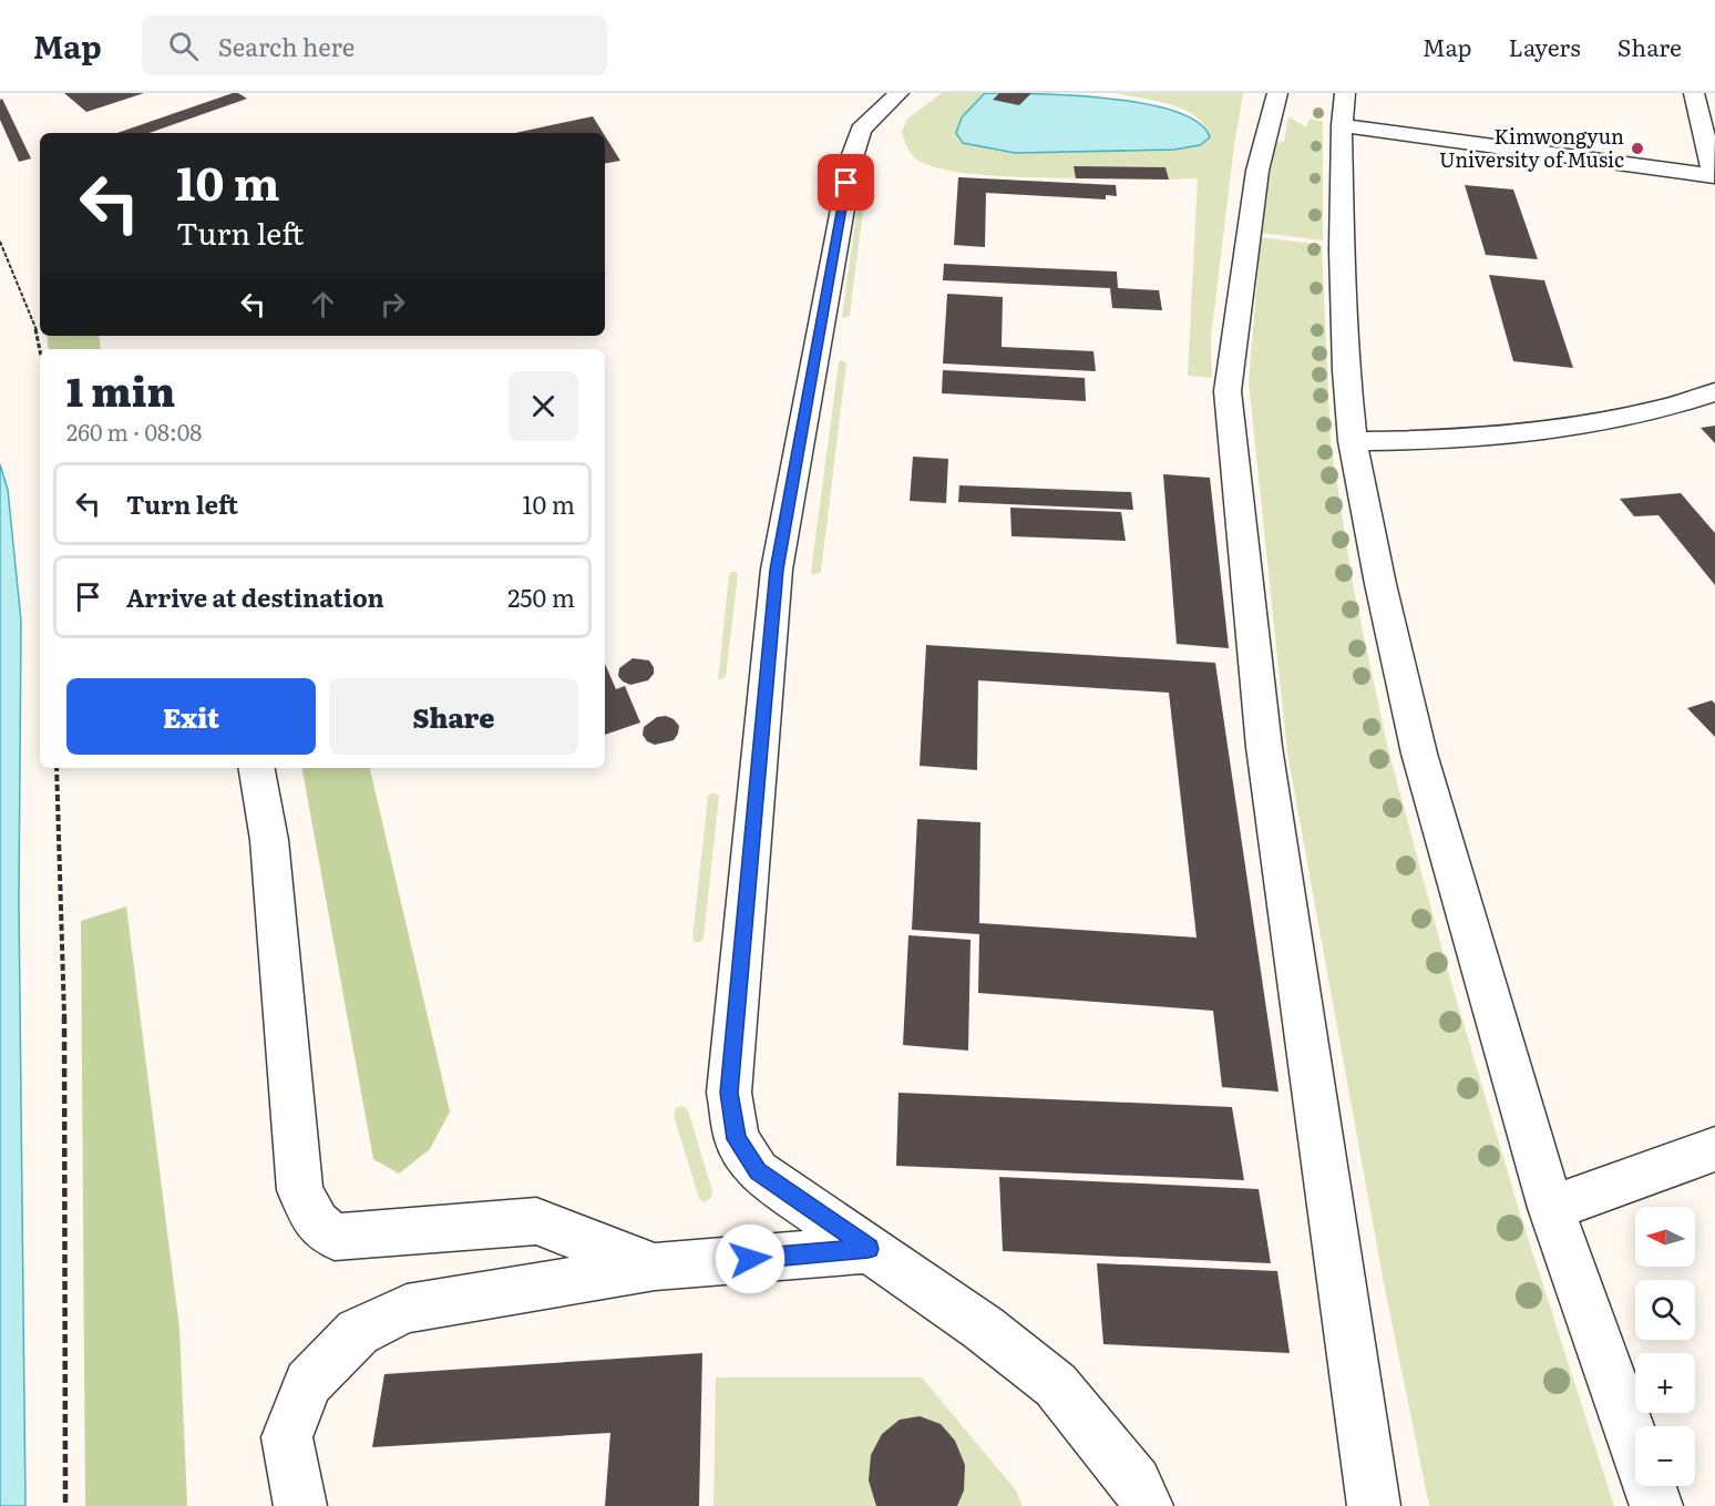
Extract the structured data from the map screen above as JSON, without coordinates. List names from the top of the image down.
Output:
{
  "places": ["Kimwongyun University of Music"],
  "north": "left",
  "page": {
    "header": "Map",
    "search": "Search here",
    "nav": ["Map", "Layers", "Share"],
    "turn": ["10 m", "Turn left"],
    "heading": ["1 min", "260 m · 08:08"],
    "list": [
      {
        "name": "Turn left",
        "value": "10 m"
      },
      {
        "name": "Arrive at destination",
        "value": "250 m"
      }
    ],
    "buttons": ["Exit", "Share"],
    "map_buttons": ["+", "−"]
  }
}
